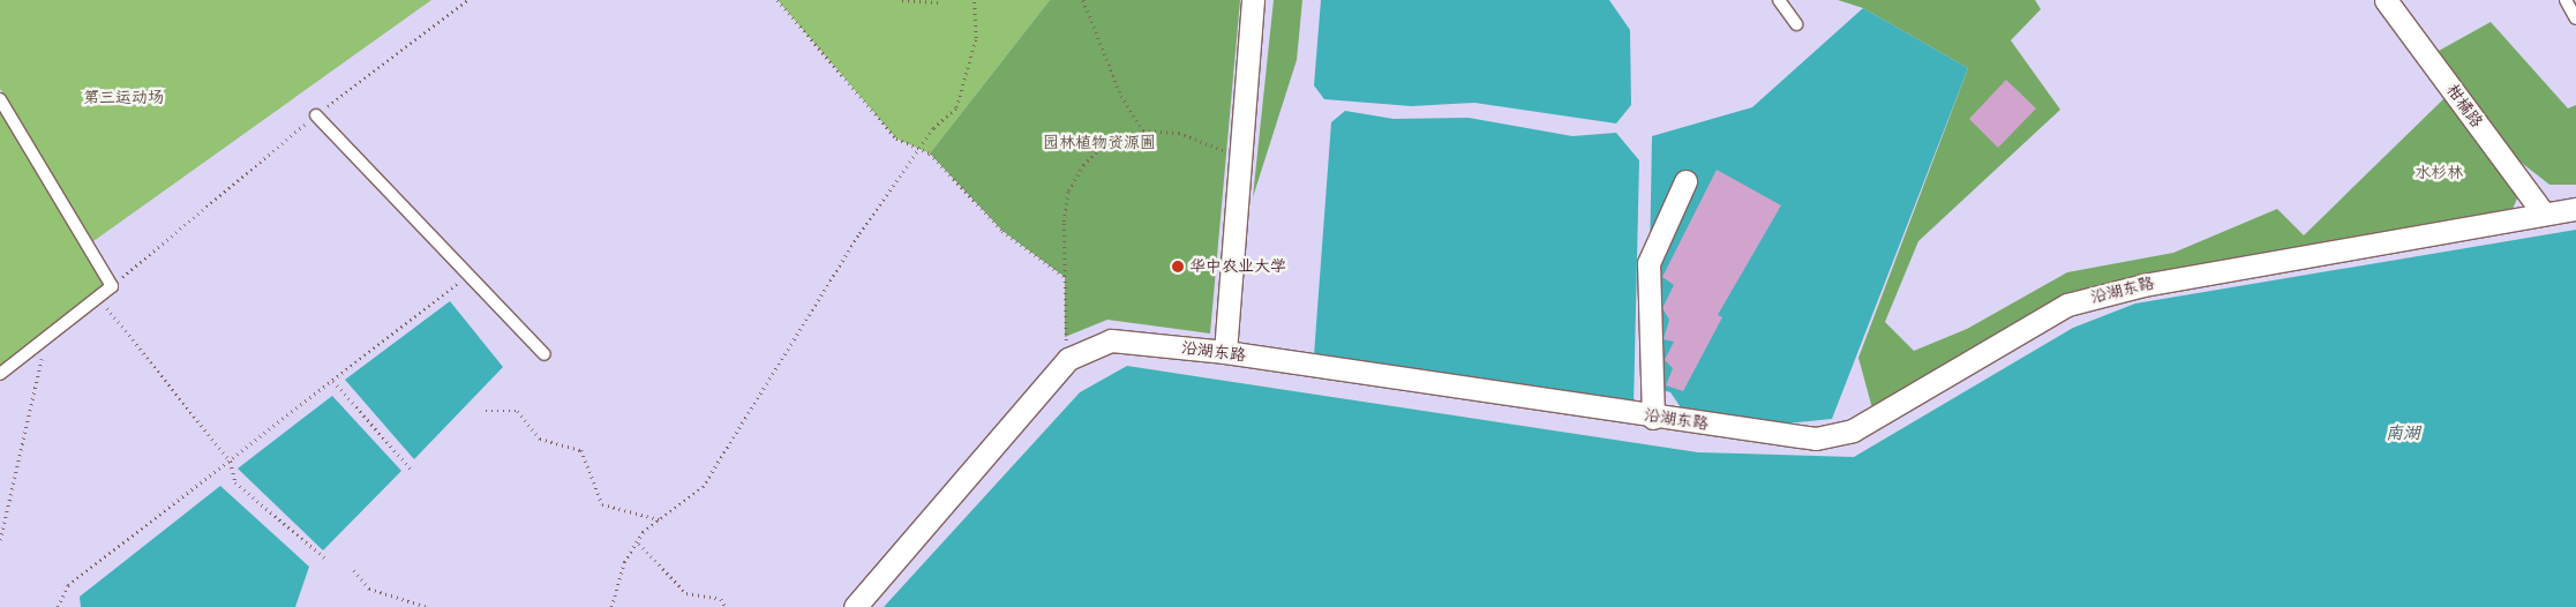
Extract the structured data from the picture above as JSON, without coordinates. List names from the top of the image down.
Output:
{
  "streets": {
    "street": ["柑橘路", "沿湖东路"]
  },
  "crossings": [
    ["柑橘路", "沿湖东路"]
  ],
  "water": ["南湖"],
  "parks": ["第三运动场", "园林植物资源圃", "水杉林"],
  "places": ["华中农业大学"]
}
